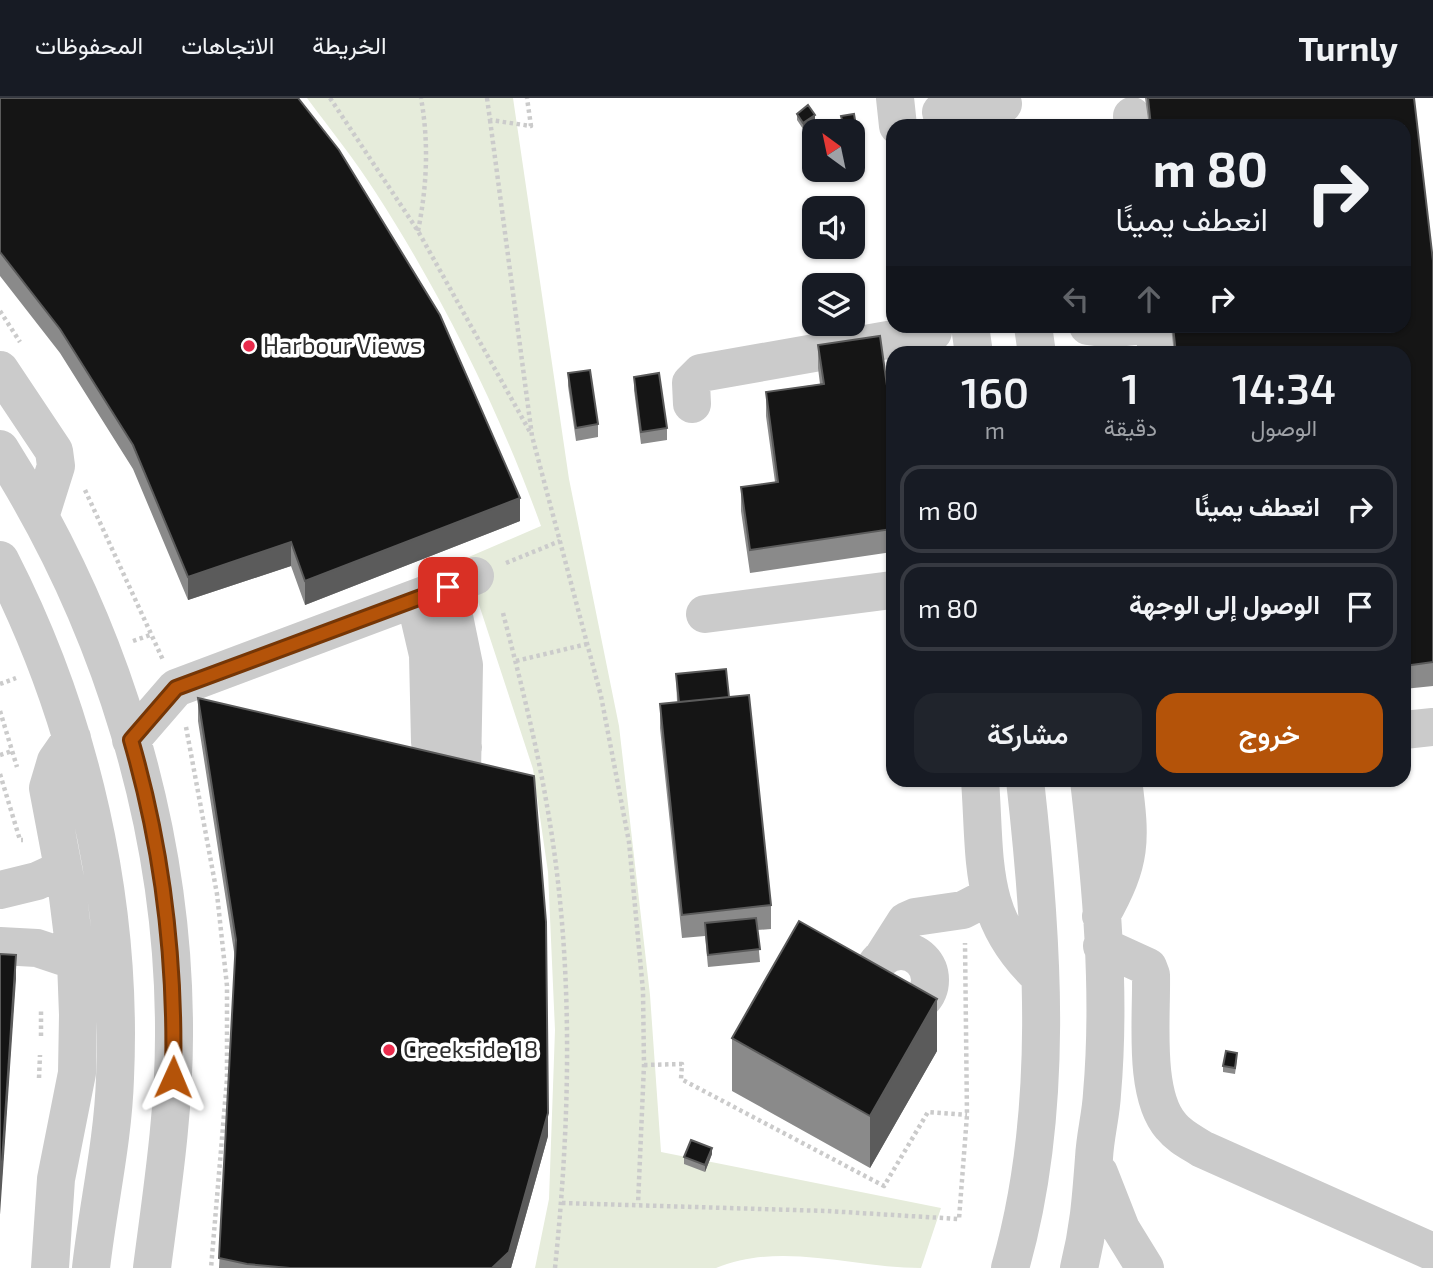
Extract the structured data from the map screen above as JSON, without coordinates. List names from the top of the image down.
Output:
{
  "places": ["Harbour Views", "Creekside 18"],
  "north": "top left",
  "page": {
    "header": "Turnly",
    "nav": ["الخريطة", "الاتجاهات", "المحفوظات"],
    "turn": ["80 m", "انعطف يمينًا"],
    "eta": [
      "14:34",
      "الوصول",
      "1",
      "دقيقة",
      "160",
      "m"
    ],
    "list": [
      {
        "name": "انعطف يمينًا",
        "value": "80 m"
      },
      {
        "name": "الوصول إلى الوجهة",
        "value": "80 m"
      }
    ],
    "buttons": ["خروج", "مشاركة"]
  }
}
